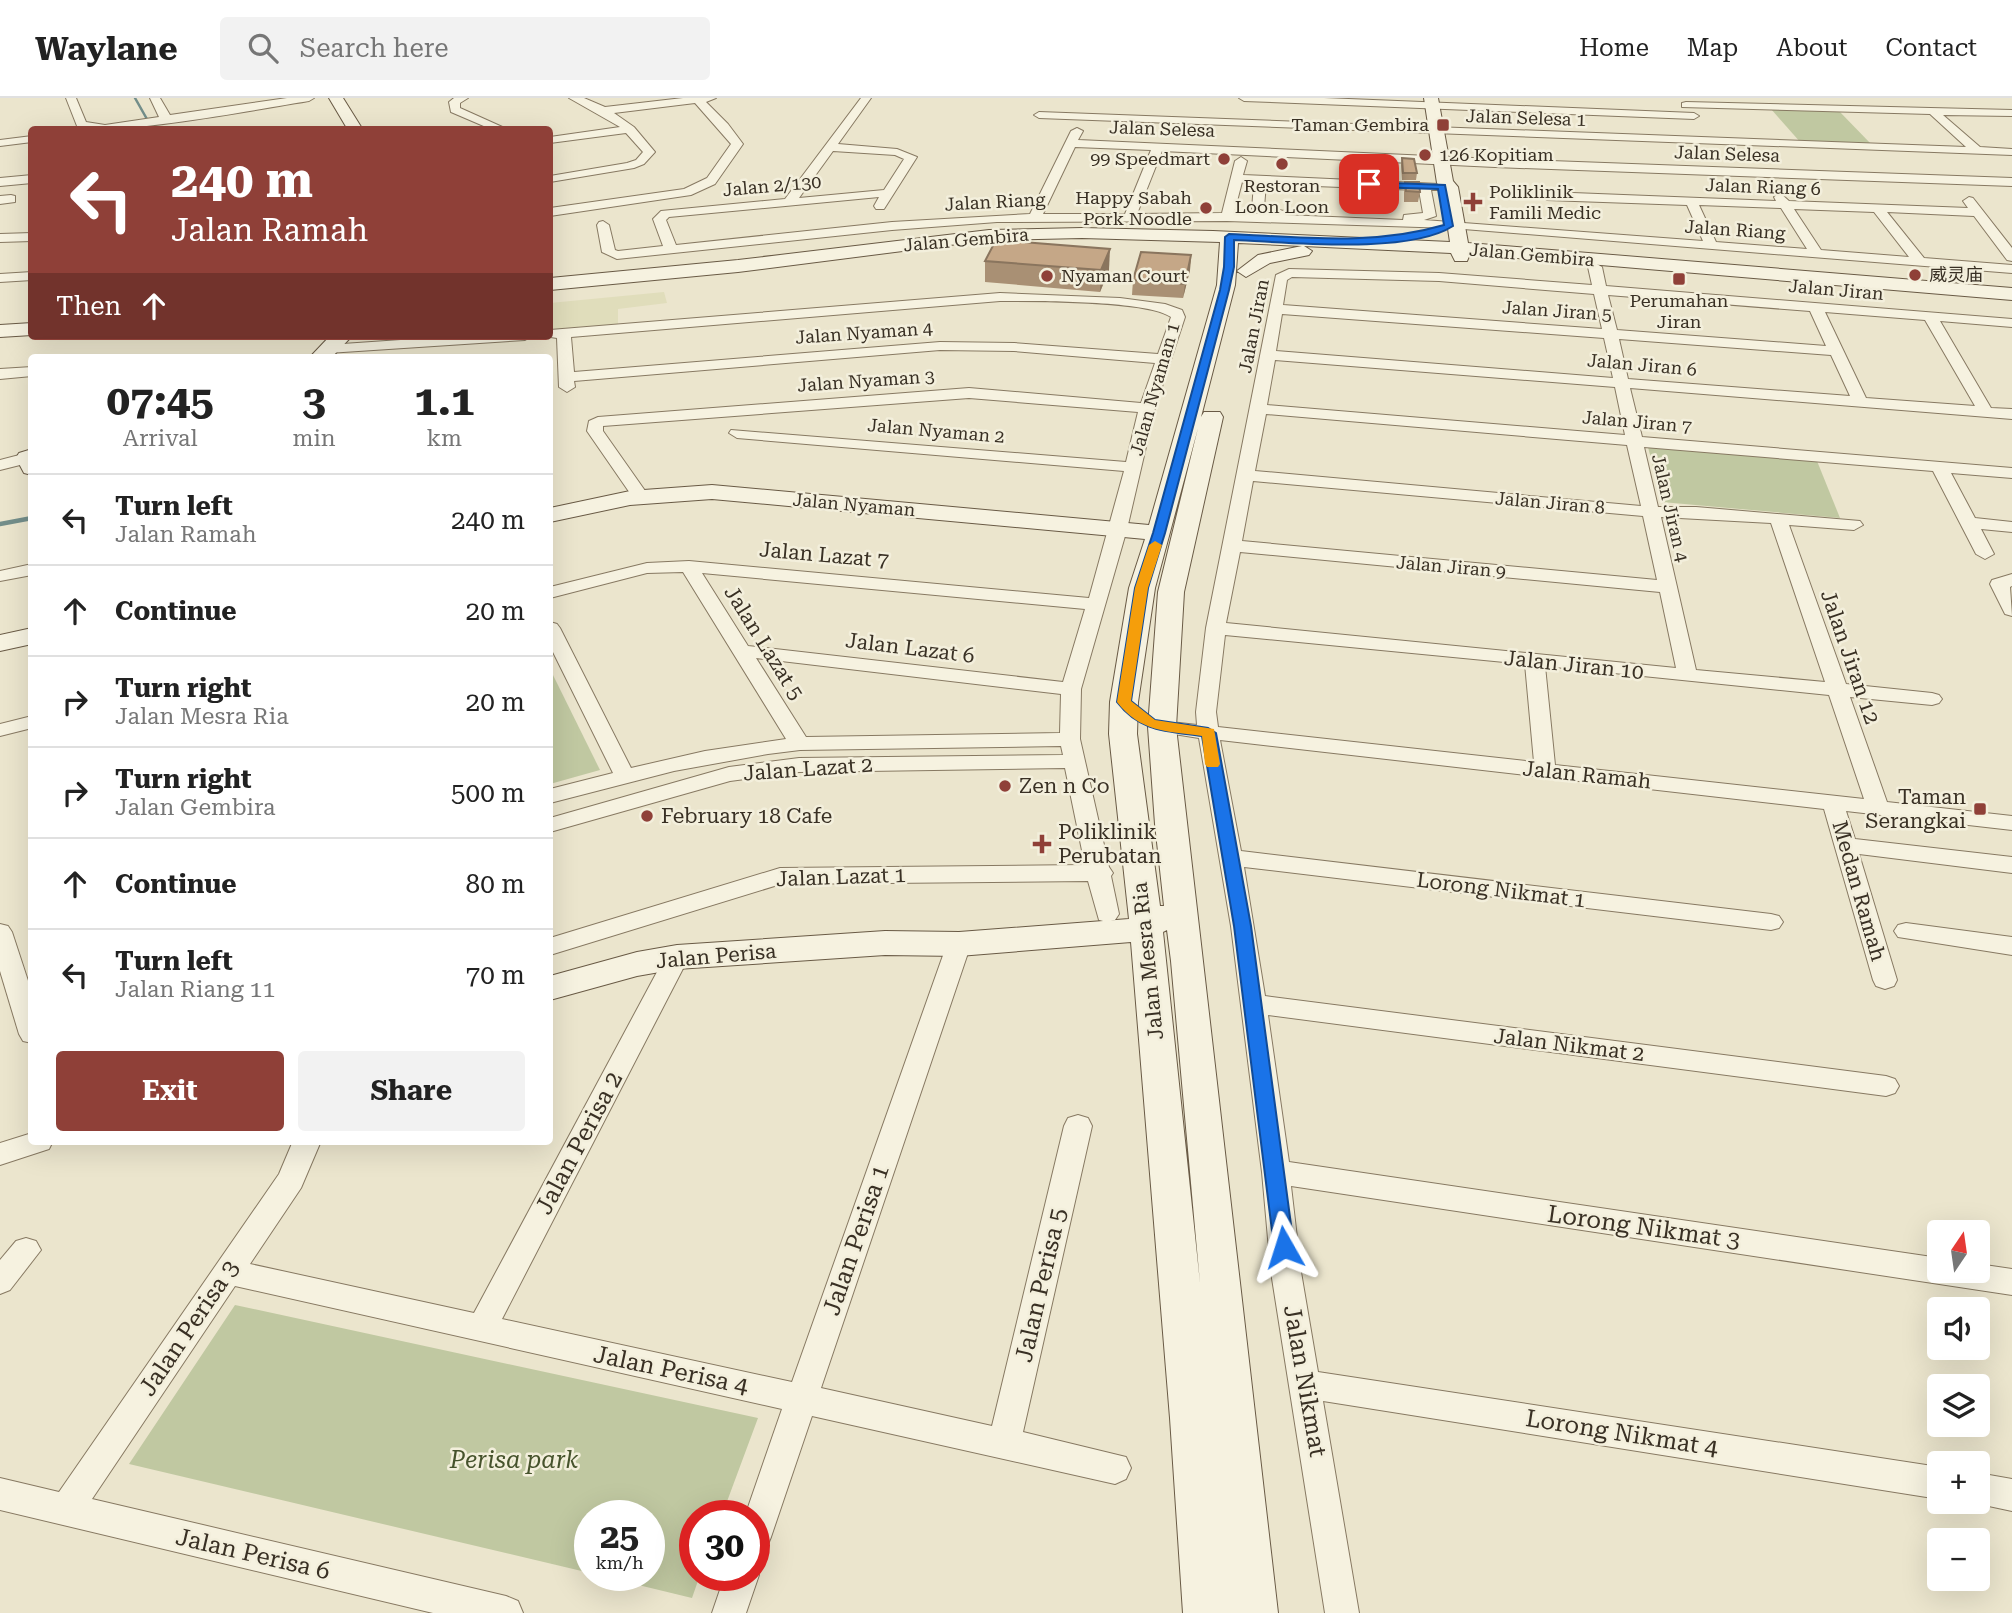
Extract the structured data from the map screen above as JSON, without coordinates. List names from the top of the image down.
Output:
{
  "streets": {
    "main road": [
      "Jalan Gembira",
      "Jalan Nyaman",
      "Jalan Perisa",
      "Jalan Mesra Ria"
    ],
    "street": [
      "Jalan Selesa 1",
      "Jalan Selesa",
      "Jalan 2/130",
      "Jalan Riang 6",
      "Jalan Riang",
      "Jalan Jiran",
      "Jalan Jiran 5",
      "Jalan Nyaman 4",
      "Jalan Jiran 6",
      "Jalan Nyaman 3",
      "Jalan Nyaman 1",
      "Jalan Jiran 7",
      "Jalan Nyaman 2",
      "Jalan Jiran 8",
      "Jalan Jiran 4",
      "Jalan Lazat 7",
      "Jalan Jiran 9",
      "Jalan Lazat 5",
      "Jalan Lazat 6",
      "Jalan Jiran 12",
      "Jalan Jiran 10",
      "Jalan Lazat 2",
      "Jalan Ramah",
      "Jalan Lazat 1",
      "Lorong Nikmat 1",
      "Medan Ramah",
      "Jalan Nikmat 2",
      "Jalan Perisa 2",
      "Lorong Nikmat 3",
      "Jalan Perisa 1",
      "Jalan Perisa 5",
      "Jalan Perisa 3",
      "Jalan Perisa 4",
      "Jalan Nikmat",
      "Lorong Nikmat 4",
      "Jalan Perisa 6"
    ]
  },
  "crossings": [
    ["Jalan 2/130", "Jalan Riang"],
    ["Jalan Riang", "Jalan Gembira"],
    ["Jalan Gembira", "Jalan Jiran 4"],
    ["Jalan Gembira", "Jalan Mesra Ria"],
    ["Jalan Jiran", "Jalan Jiran 5"],
    ["Jalan Jiran", "Jalan Jiran 6"],
    ["Jalan Jiran", "Jalan Jiran 7"],
    ["Jalan Jiran", "Jalan Jiran 8"],
    ["Jalan Jiran", "Jalan Jiran 4"],
    ["Jalan Jiran", "Jalan Jiran 9"],
    ["Jalan Jiran", "Jalan Jiran 10"],
    ["Jalan Jiran", "Jalan Ramah"],
    ["Jalan Jiran", "Jalan Nikmat"],
    ["Jalan Jiran 5", "Jalan Jiran 4"],
    ["Jalan Nyaman 4", "Jalan Nyaman 1"],
    ["Jalan Jiran 6", "Jalan Jiran 4"],
    ["Jalan Nyaman 3", "Jalan Nyaman 1"],
    ["Jalan Nyaman 3", "Jalan Nyaman"],
    ["Jalan Nyaman 1", "Jalan Nyaman 2"],
    ["Jalan Nyaman 1", "Jalan Nyaman"],
    ["Jalan Nyaman 1", "Jalan Lazat 7"],
    ["Jalan Nyaman 1", "Jalan Lazat 6"],
    ["Jalan Nyaman 1", "Jalan Lazat 2"],
    ["Jalan Nyaman 1", "Jalan Lazat 1"],
    ["Jalan Nyaman 1", "Jalan Perisa"],
    ["Jalan Jiran 7", "Jalan Jiran 4"],
    ["Jalan Jiran 8", "Jalan Jiran 4"],
    ["Jalan Jiran 8", "Jalan Jiran 12"],
    ["Jalan Nyaman", "Jalan Mesra Ria"],
    ["Jalan Jiran 4", "Jalan Jiran 9"],
    ["Jalan Jiran 4", "Jalan Jiran 10"],
    ["Jalan Lazat 7", "Jalan Lazat 5"],
    ["Jalan Lazat 5", "Jalan Lazat 6"],
    ["Jalan Lazat 5", "Jalan Lazat 2"],
    ["Jalan Jiran 12", "Jalan Jiran 10"],
    ["Jalan Jiran 12", "Jalan Ramah"],
    ["Jalan Ramah", "Medan Ramah"],
    ["Jalan Ramah", "Jalan Mesra Ria"],
    ["Jalan Ramah", "Jalan Nikmat"],
    ["Lorong Nikmat 1", "Jalan Nikmat"],
    ["Jalan Perisa", "Jalan Mesra Ria"],
    ["Jalan Perisa", "Jalan Perisa 2"],
    ["Jalan Perisa", "Jalan Perisa 1"],
    ["Jalan Nikmat 2", "Jalan Nikmat"],
    ["Jalan Perisa 2", "Jalan Perisa 4"],
    ["Lorong Nikmat 3", "Jalan Nikmat"],
    ["Jalan Perisa 1", "Jalan Perisa 4"],
    ["Jalan Perisa 5", "Jalan Perisa 4"],
    ["Jalan Perisa 3", "Jalan Perisa 4"],
    ["Jalan Perisa 3", "Jalan Perisa 6"],
    ["Jalan Nikmat", "Lorong Nikmat 4"]
  ],
  "parks": ["Perisa park"],
  "places": {
    "transit": ["Taman Gembira", "Perumahan Jiran", "Taman Serangkai"],
    "other": [
      "126 Kopitiam",
      "99 Speedmart",
      "Restoran Loon Loon",
      "Happy Sabah Pork Noodle",
      "威灵庙",
      "Nyaman Court",
      "Zen n Co",
      "February 18 Cafe"
    ],
    "health": ["Poliklinik Famili Medic", "Poliklinik Perubatan"]
  },
  "north": "top",
  "page": {
    "header": "Waylane",
    "search": "Search here",
    "nav": [
      "Home",
      "Map",
      "About",
      "Contact"
    ],
    "turn": ["240 m", "Jalan Ramah"],
    "then": "Then",
    "eta": [
      "07:45",
      "Arrival",
      "3",
      "min",
      "1.1",
      "km"
    ],
    "list": [
      {
        "name": "Turn left",
        "note": "Jalan Ramah",
        "value": "240 m"
      },
      {
        "name": "Continue",
        "value": "20 m"
      },
      {
        "name": "Turn right",
        "note": "Jalan Mesra Ria",
        "value": "20 m"
      },
      {
        "name": "Turn right",
        "note": "Jalan Gembira",
        "value": "500 m"
      },
      {
        "name": "Continue",
        "value": "80 m"
      },
      {
        "name": "Turn left",
        "note": "Jalan Riang 11",
        "value": "70 m"
      }
    ],
    "buttons": ["Exit", "Share"],
    "map_buttons": ["+", "−"],
    "speed": "25 km/h",
    "limit": "30"
  }
}
